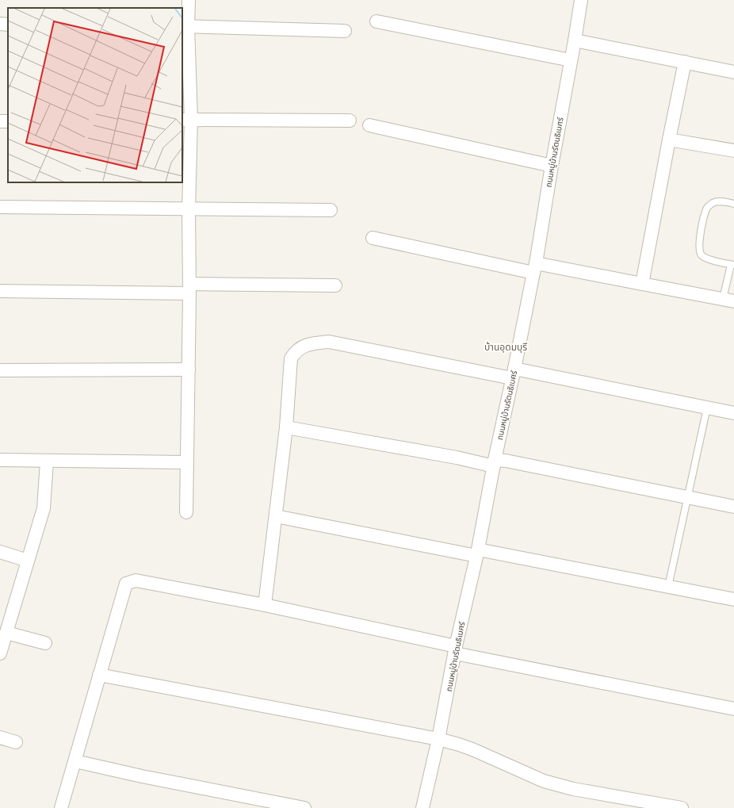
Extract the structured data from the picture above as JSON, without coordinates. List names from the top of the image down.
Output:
{
  "streets": {
    "street": ["ถนนหมู่บ้านรัตนธิเบศร์"]
  },
  "districts": ["บ้านอุดมบุรี"]
}
